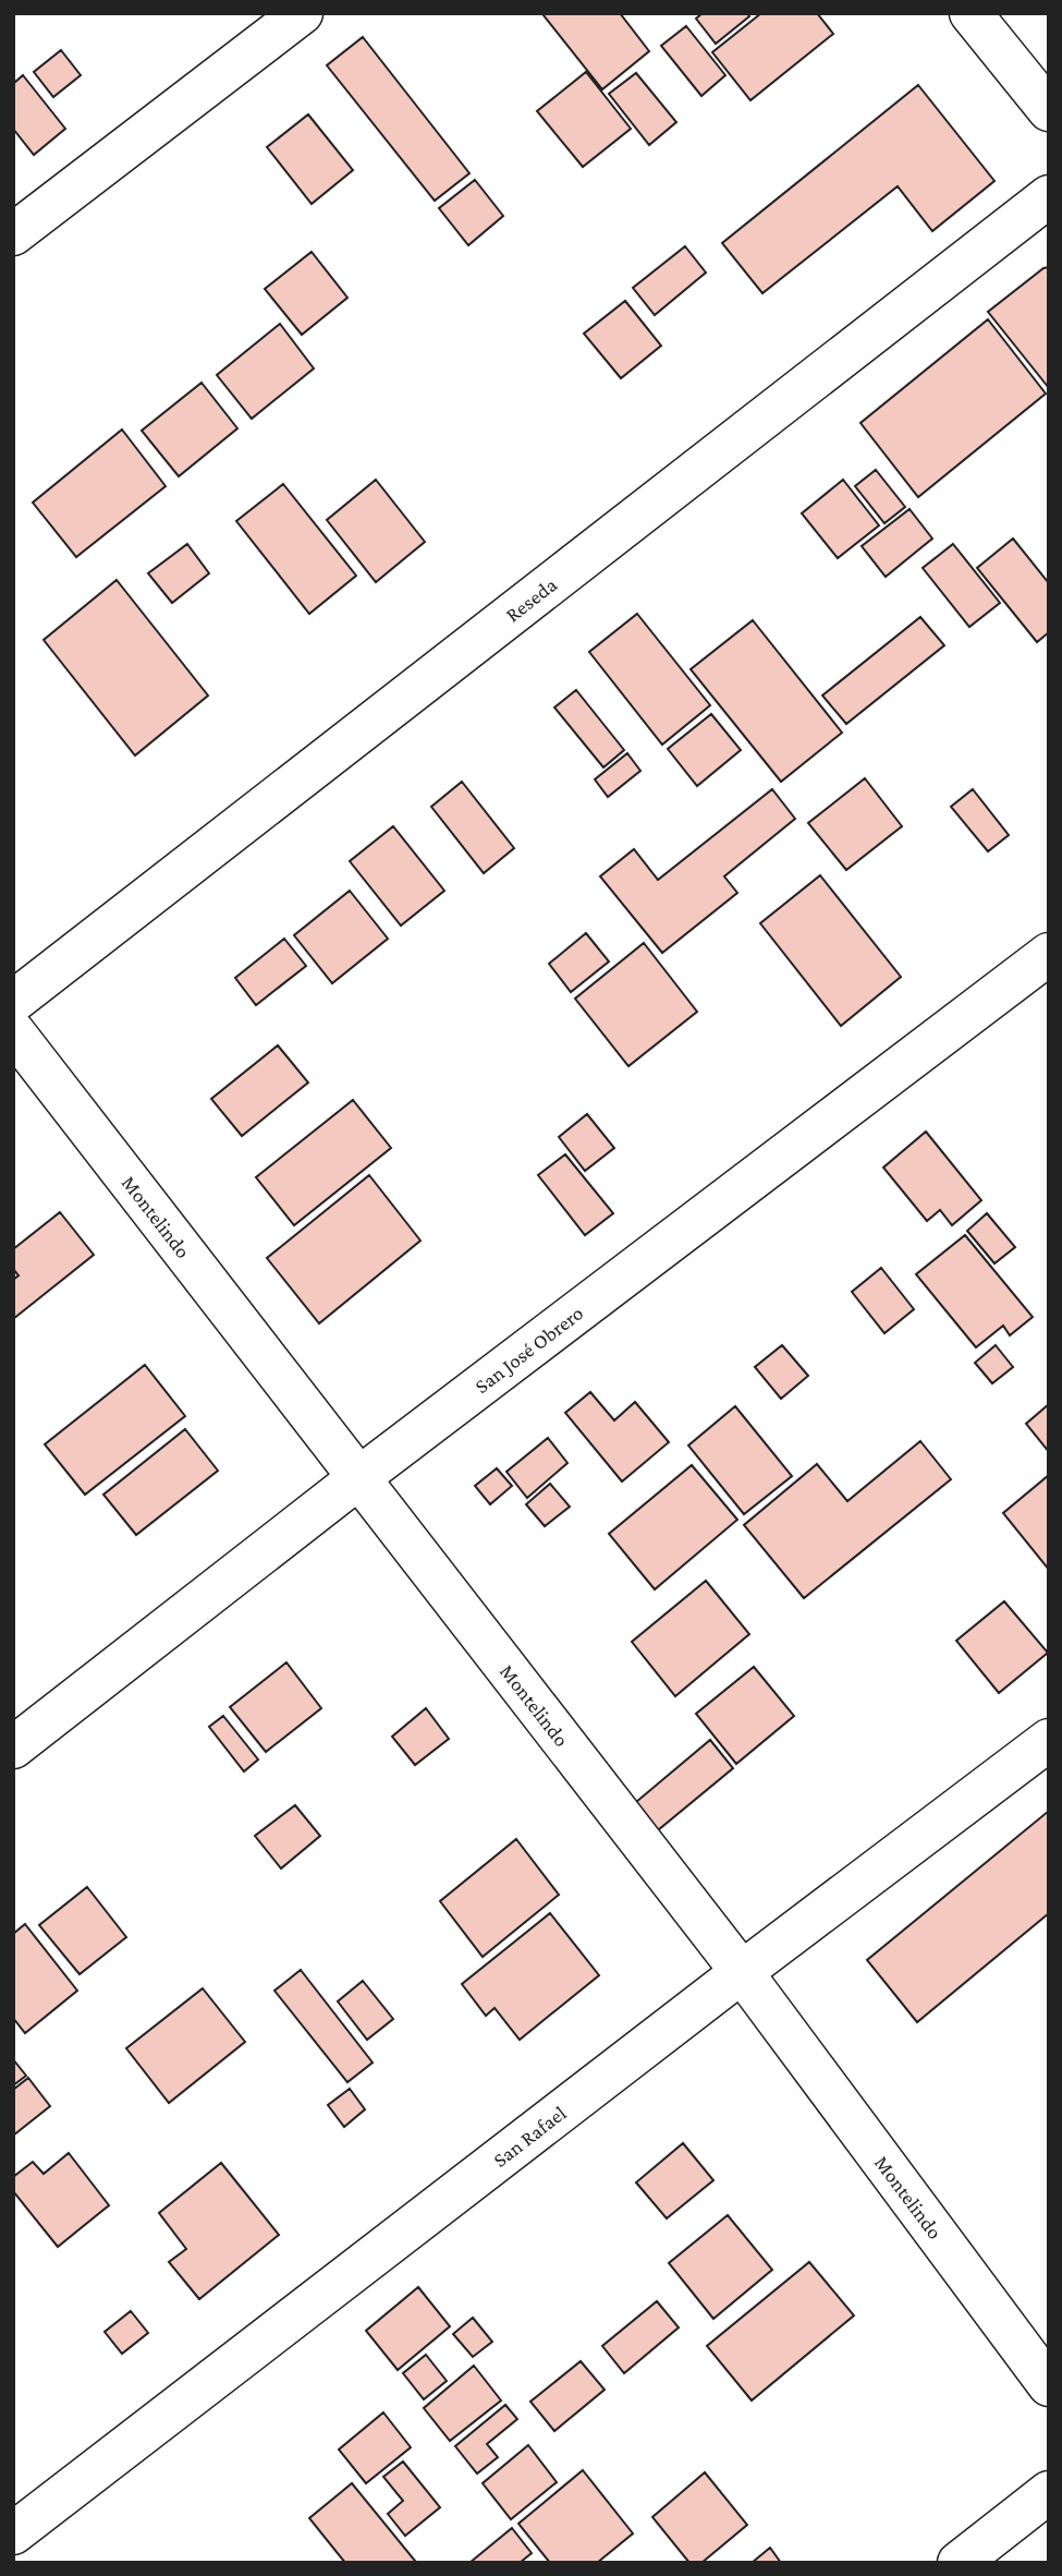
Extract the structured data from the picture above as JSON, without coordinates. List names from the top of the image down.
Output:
{
  "streets": {
    "street": [
      "Reseda",
      "Montelindo",
      "San José Obrero",
      "San Rafael"
    ]
  },
  "crossings": [
    ["Montelindo", "San José Obrero"],
    ["Montelindo", "San Rafael"]
  ]
}
